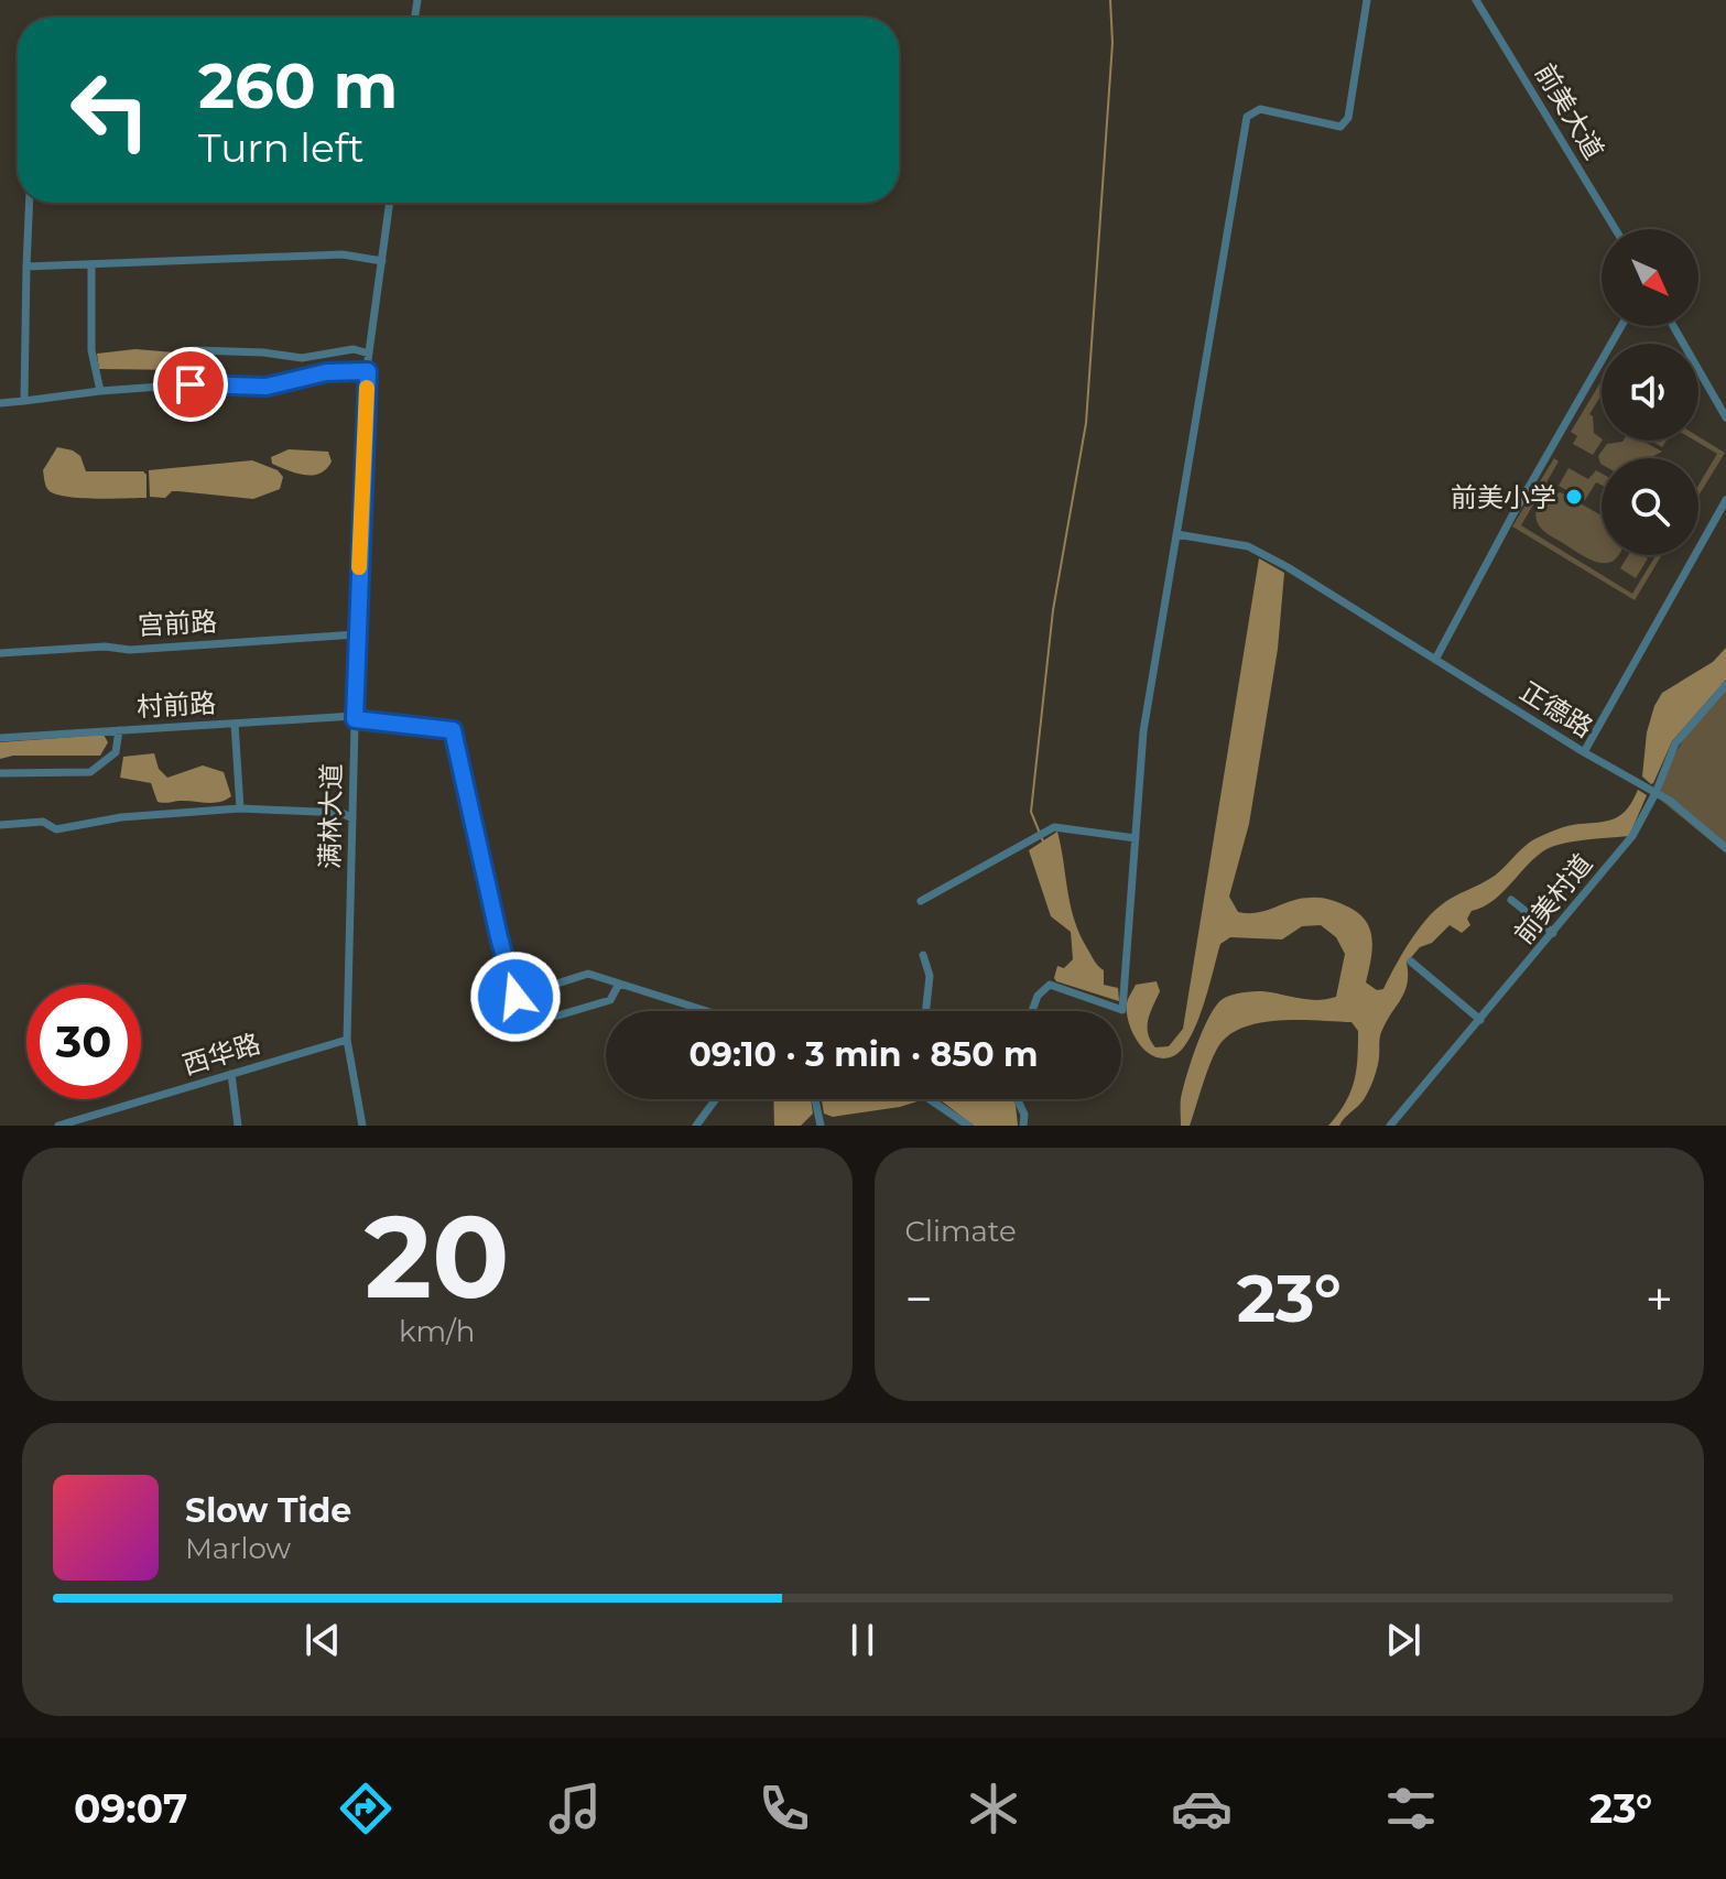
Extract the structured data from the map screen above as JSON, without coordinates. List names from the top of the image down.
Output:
{
  "streets": {
    "street": [
      "前美大道",
      "宫前路",
      "村前路",
      "正德路",
      "满林大道",
      "前美村道",
      "西华路"
    ]
  },
  "crossings": [
    ["宫前路", "满林大道"],
    ["村前路", "满林大道"],
    ["正德路", "前美村道"],
    ["满林大道", "西华路"]
  ],
  "places": ["前美小学"],
  "north": "bottom right",
  "page": {
    "turn": ["260 m", "Turn left"],
    "limit": "30",
    "trip": "09:10 · 3 min · 850 m",
    "tile": [
      ["20", "km/h"],
      "Climate"
    ],
    "heat": ["−", "23°", "+"],
    "song": ["Slow Tide", "Marlow"],
    "tabs": ["09:07", "23°"]
  }
}
